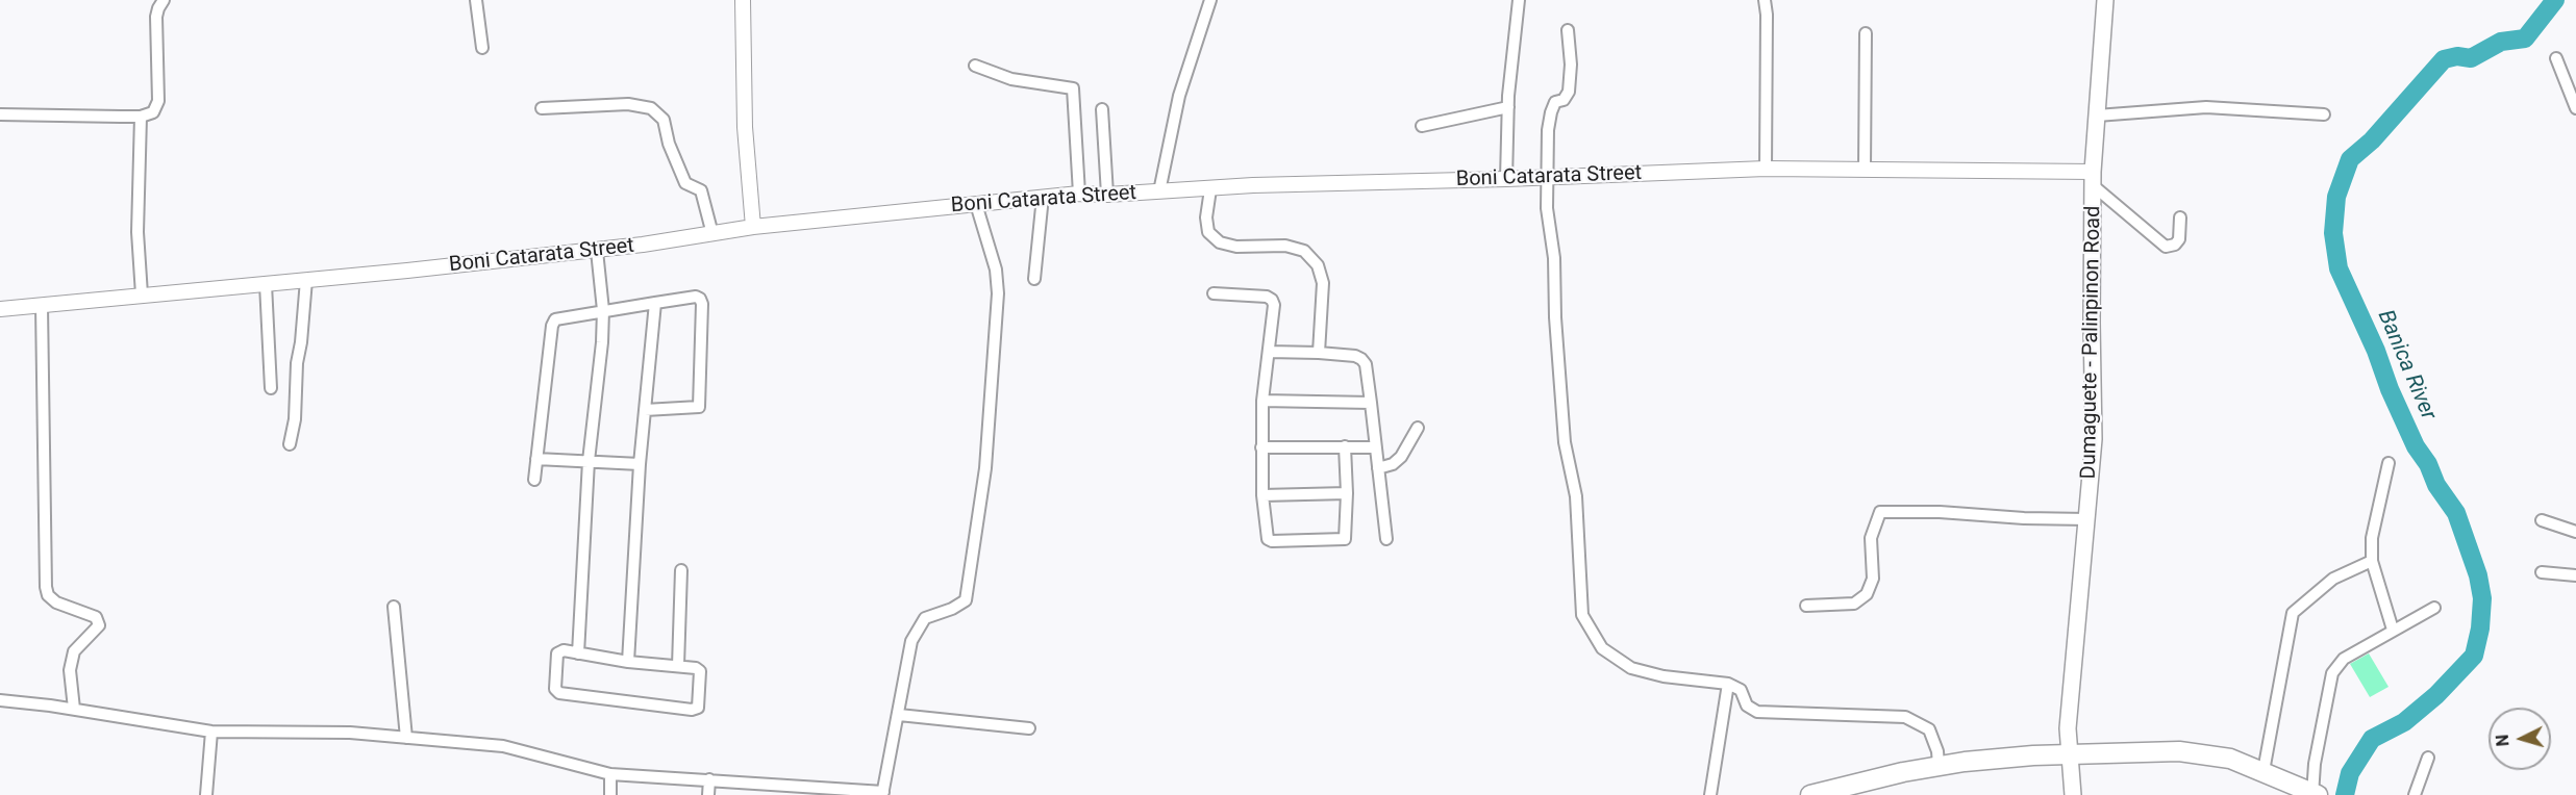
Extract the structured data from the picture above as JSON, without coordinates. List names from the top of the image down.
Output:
{
  "streets": {
    "main road": ["Dumaguete - Palinpinon Road"],
    "street": ["Boni Catarata Street"]
  },
  "crossings": [
    ["Boni Catarata Street", "Dumaguete - Palinpinon Road"]
  ],
  "water": ["Banica River"],
  "north": "left"
}
